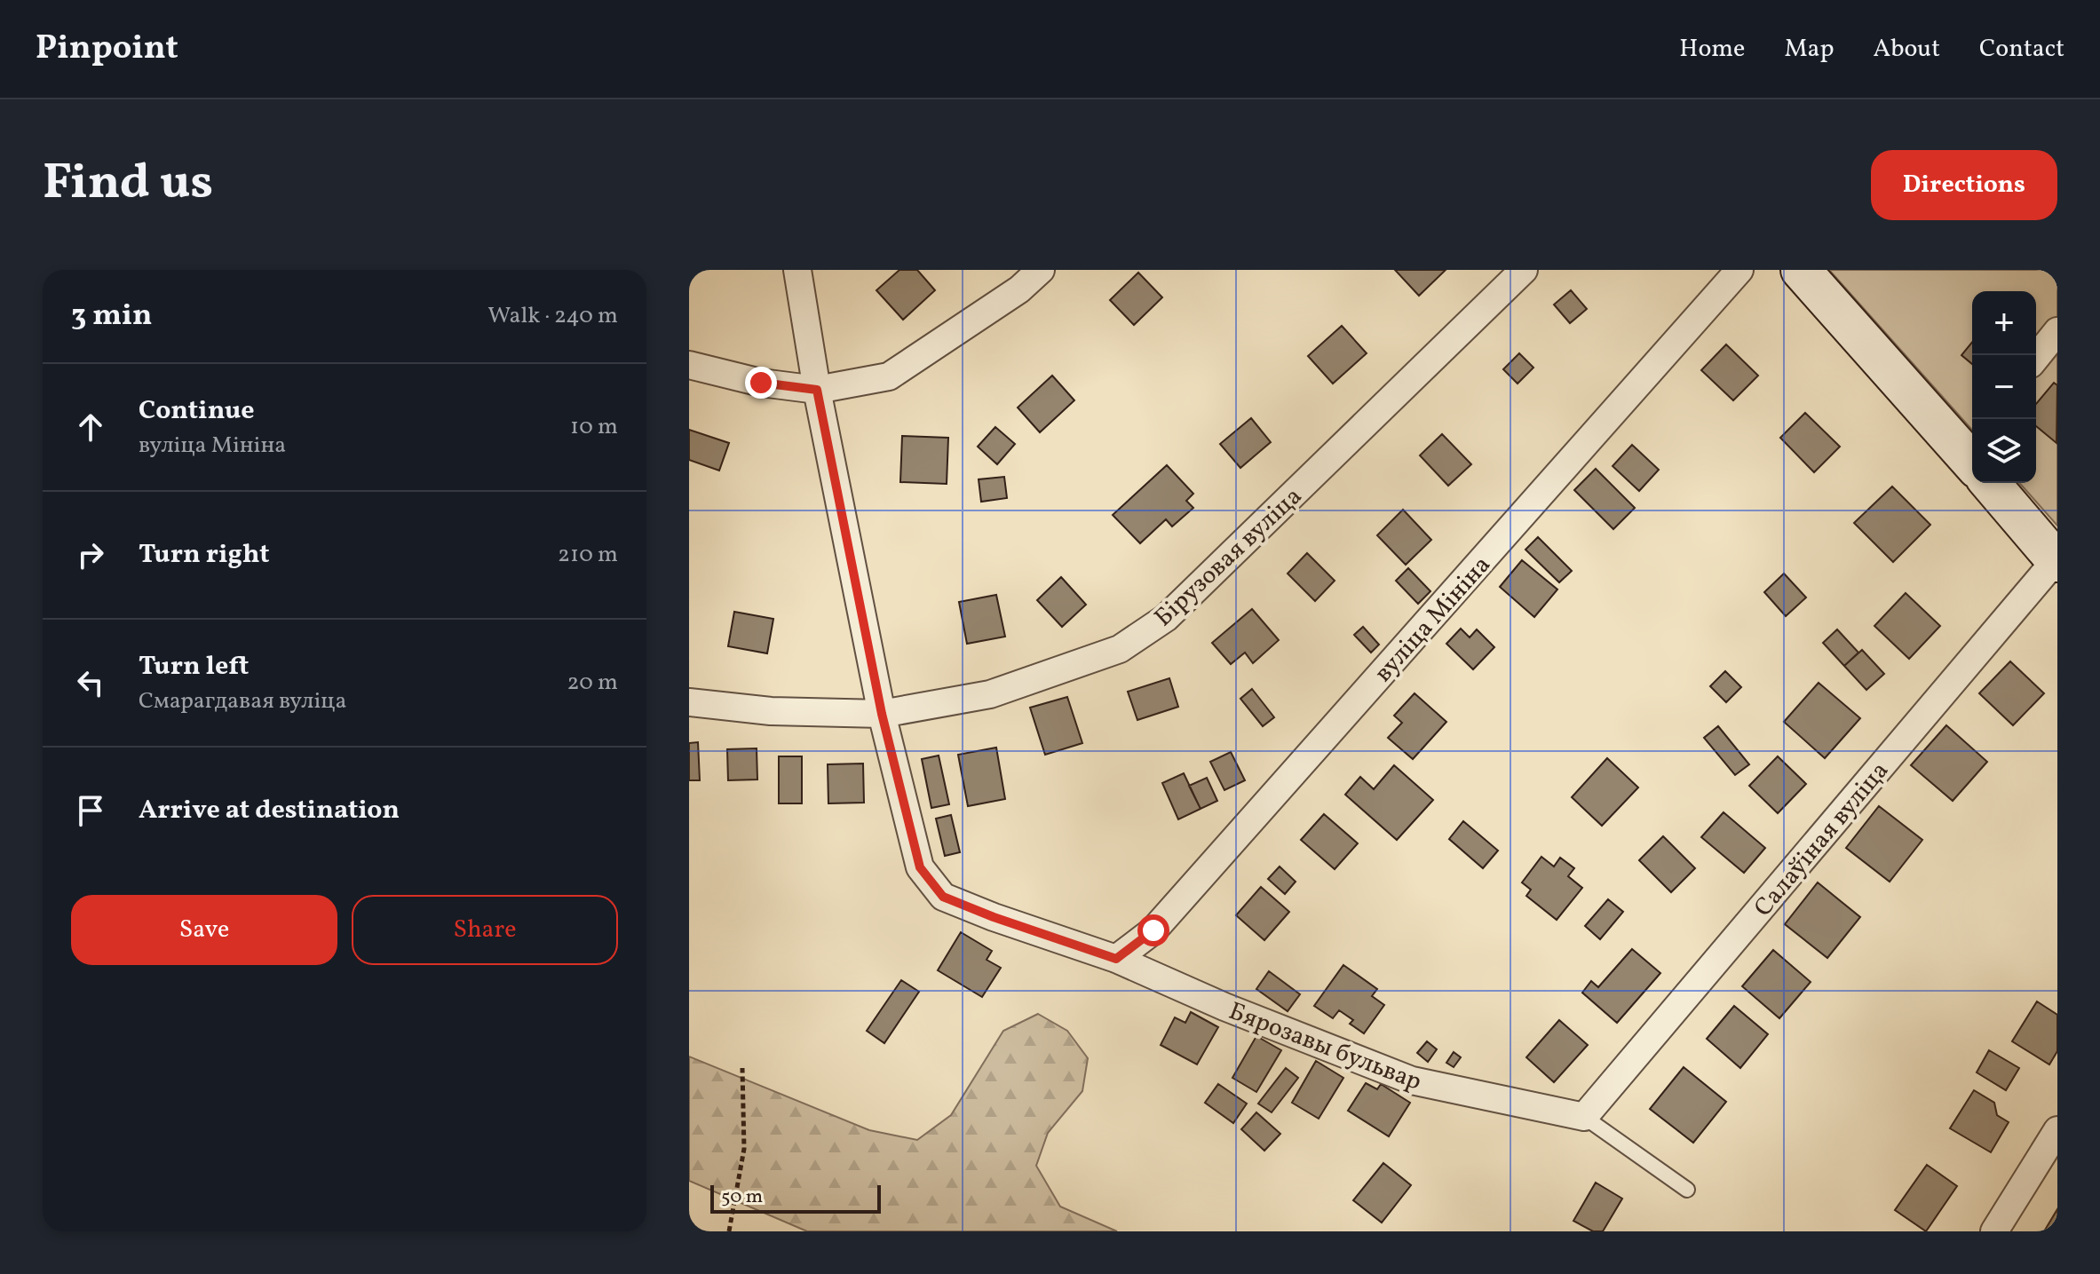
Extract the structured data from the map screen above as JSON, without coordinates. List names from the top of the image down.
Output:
{
  "streets": {
    "street": [
      "Бірузовая вуліца",
      "вуліца Мініна",
      "Салаўіная вуліца",
      "Бярозавы бульвар"
    ]
  },
  "crossings": [
    ["Бірузовая вуліца", "Бярозавы бульвар"],
    ["вуліца Мініна", "Бярозавы бульвар"],
    ["Салаўіная вуліца", "Бярозавы бульвар"]
  ],
  "scale_bar": "50 m",
  "page": {
    "header": "Pinpoint",
    "nav": [
      "Home",
      "Map",
      "About",
      "Contact"
    ],
    "title": "Find us",
    "buttons": [
      "Directions",
      ["Save", "Share"]
    ],
    "heading": ["3 min", "Walk · 240 m"],
    "map_buttons": ["+", "−"],
    "list": [
      ["Continue", "вуліца Мініна", "10 m"],
      ["Turn right", "210 m"],
      ["Turn left", "Смарагдавая вуліца", "20 m"],
      "Arrive at destination"
    ],
    "scale": "50 m"
  }
}
